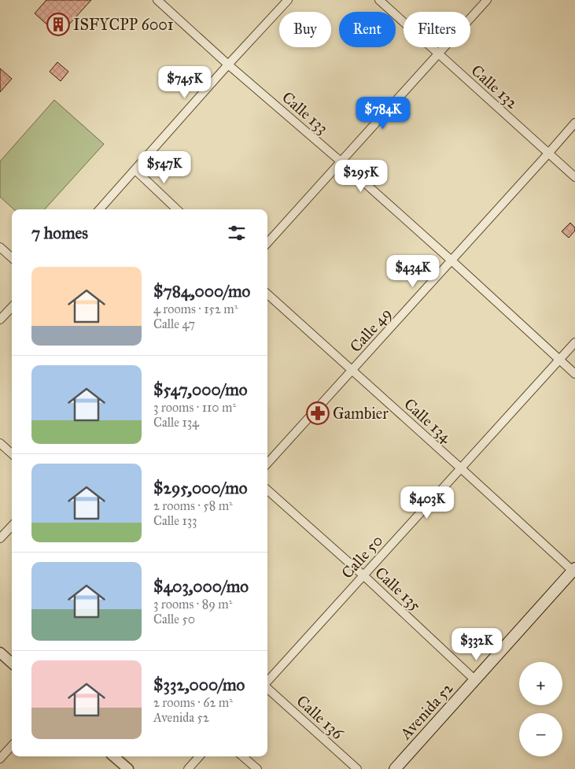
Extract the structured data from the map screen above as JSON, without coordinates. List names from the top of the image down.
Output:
{
  "streets": {
    "main road": ["Avenida 52"],
    "street": [
      "Calle 132",
      "Calle 133",
      "Calle 49",
      "Calle 134",
      "Calle 50",
      "Calle 135",
      "Calle 136"
    ]
  },
  "crossings": [
    ["Calle 132", "Calle 49"],
    ["Calle 133", "Calle 49"],
    ["Calle 133", "Calle 50"],
    ["Calle 49", "Calle 134"],
    ["Calle 134", "Calle 50"],
    ["Calle 134", "Avenida 52"],
    ["Calle 50", "Calle 135"],
    ["Calle 135", "Avenida 52"]
  ],
  "places": {
    "building": ["ISFYCPP 6001"],
    "pharmacy": ["Gambier"]
  },
  "page": {
    "chip": ["Buy", "Rent", "Filters"],
    "price": [
      "$745K",
      "$784K",
      "$547K",
      "$295K",
      "$434K",
      "$403K",
      "$332K"
    ],
    "heading": "7 homes",
    "list": [
      {
        "name": "$784,000/mo",
        "note": "4 rooms · 152 m² · Calle 47"
      },
      {
        "name": "$547,000/mo",
        "note": "3 rooms · 110 m² · Calle 134"
      },
      {
        "name": "$295,000/mo",
        "note": "2 rooms · 58 m² · Calle 133"
      },
      {
        "name": "$403,000/mo",
        "note": "3 rooms · 89 m² · Calle 50"
      },
      {
        "name": "$332,000/mo",
        "note": "2 rooms · 62 m² · Avenida 52"
      }
    ],
    "map_buttons": ["+", "−"]
  }
}
